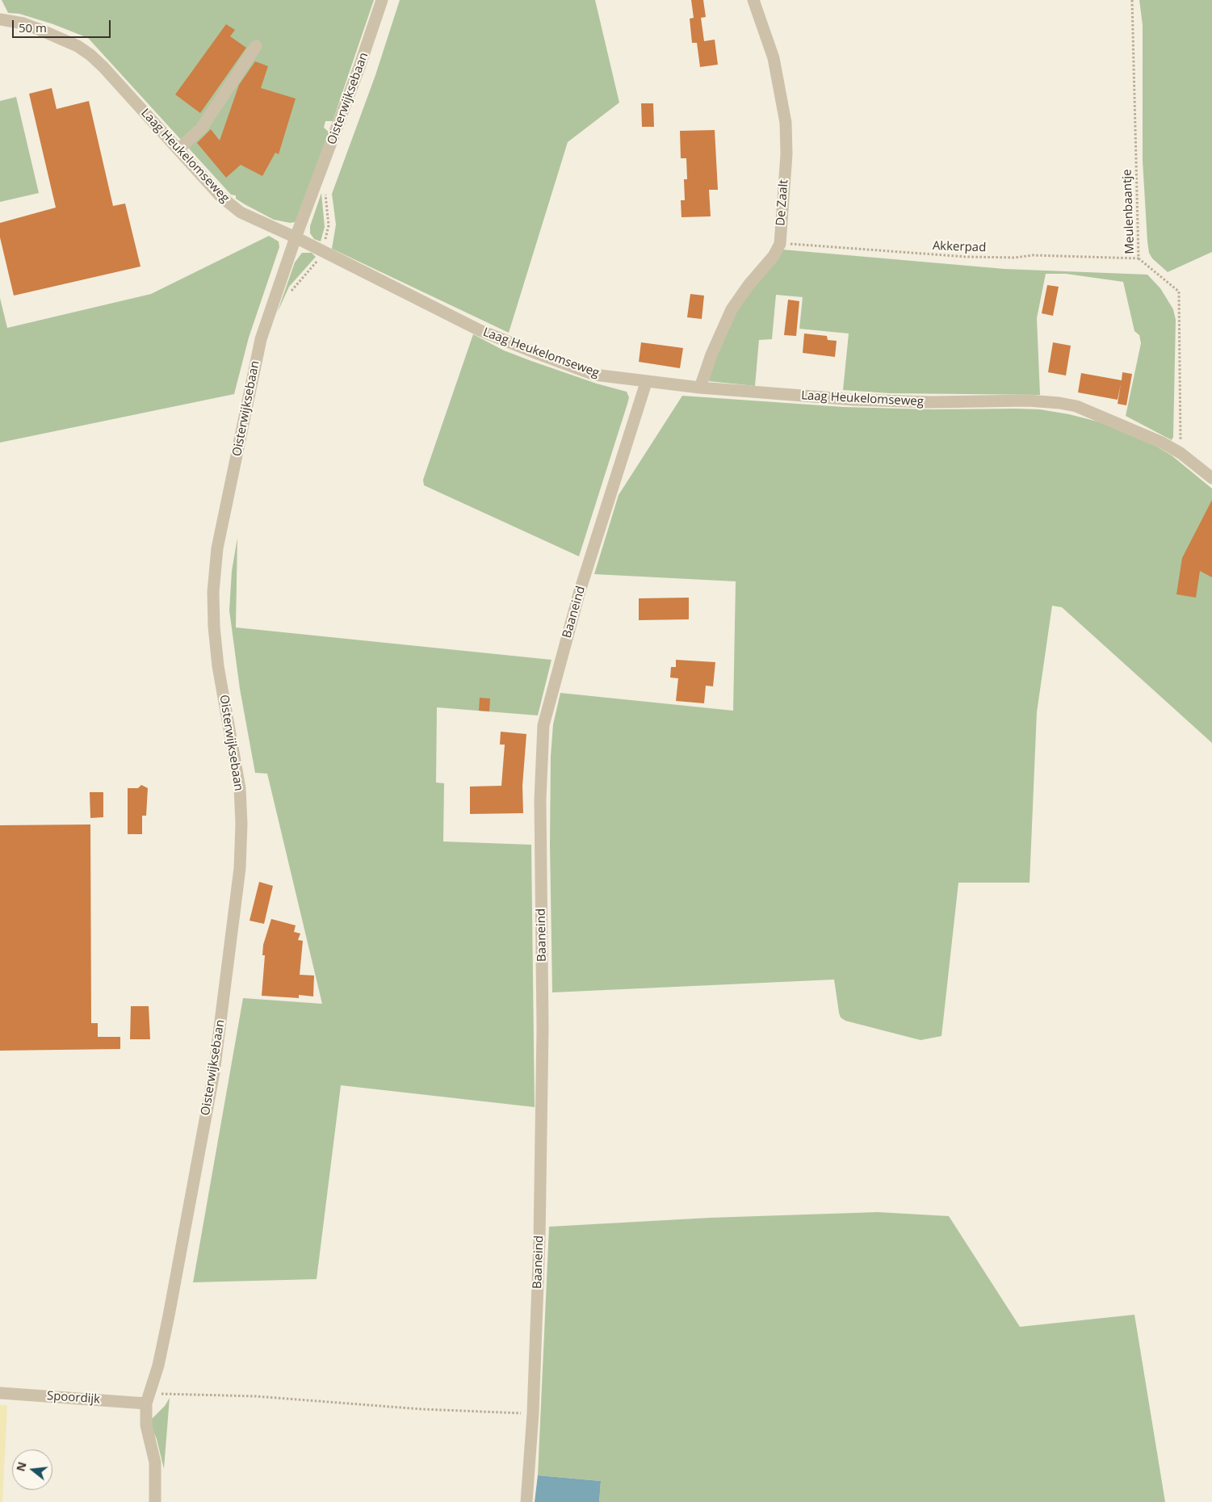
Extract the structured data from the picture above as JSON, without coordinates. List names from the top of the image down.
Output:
{
  "streets": {
    "street": [
      "Oisterwijksebaan",
      "Laag Heukelomseweg",
      "De Zaalt",
      "Baaneind",
      "Spoordijk"
    ],
    "path": ["Meulenbaantje", "Akkerpad"]
  },
  "crossings": [
    ["Oisterwijksebaan", "Laag Heukelomseweg"],
    ["Oisterwijksebaan", "Spoordijk"],
    ["Laag Heukelomseweg", "De Zaalt"],
    ["Laag Heukelomseweg", "Meulenbaantje"],
    ["Laag Heukelomseweg", "Baaneind"],
    ["De Zaalt", "Akkerpad"],
    ["Meulenbaantje", "Akkerpad"]
  ],
  "scale_bar": "50 m",
  "north": "left"
}
